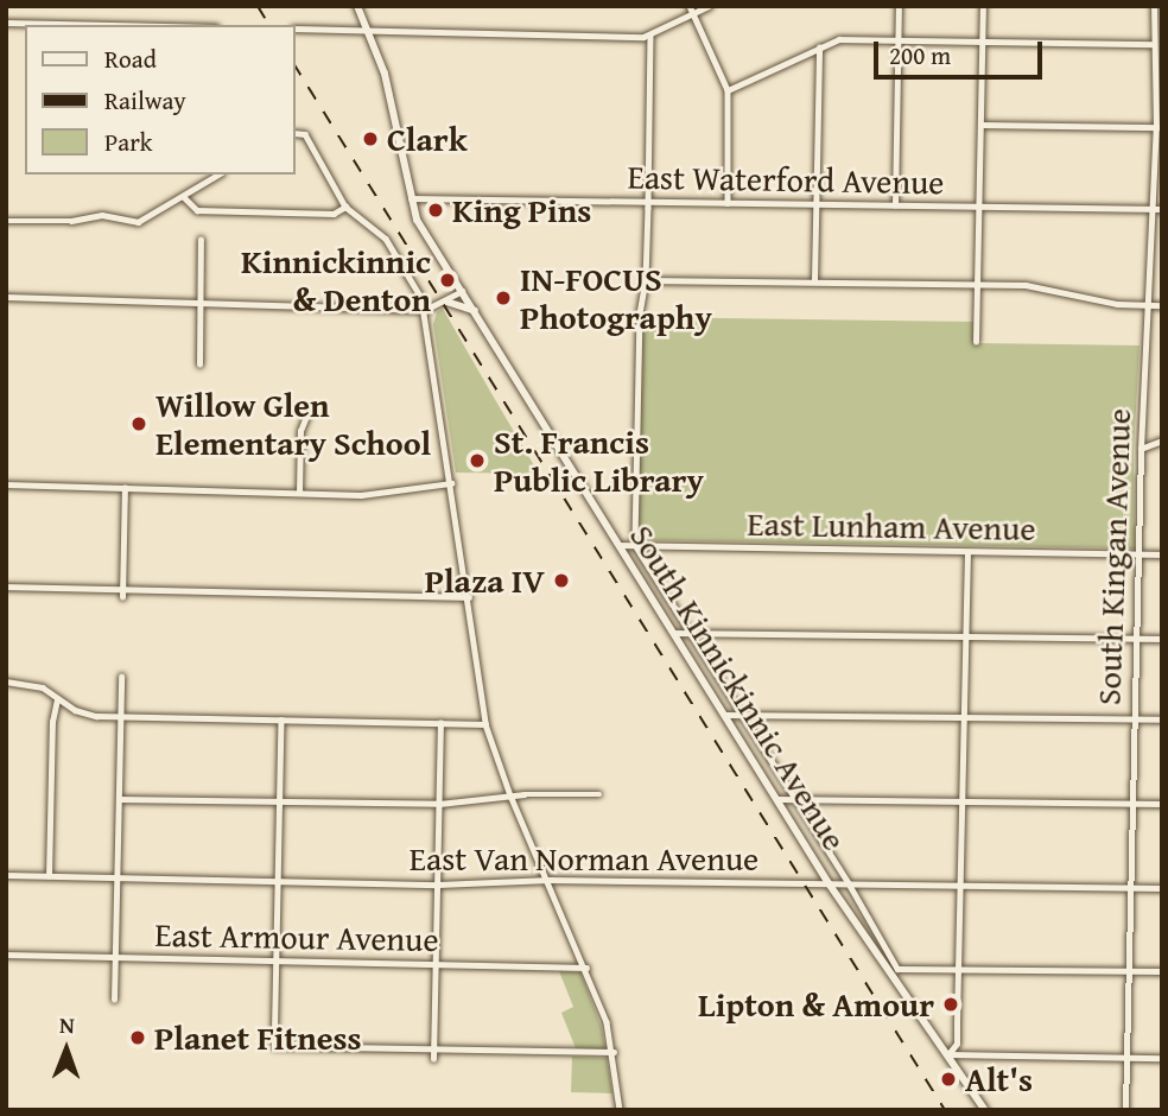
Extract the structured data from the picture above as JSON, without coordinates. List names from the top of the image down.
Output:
{
  "streets": {
    "street": [
      "East Waterford Avenue",
      "East Lunham Avenue",
      "South Kingan Avenue",
      "South Kinnickinnic Avenue",
      "East Van Norman Avenue",
      "East Armour Avenue"
    ]
  },
  "crossings": [
    ["East Waterford Avenue", "South Kingan Avenue"],
    ["East Waterford Avenue", "South Kinnickinnic Avenue"],
    ["East Lunham Avenue", "South Kingan Avenue"],
    ["East Lunham Avenue", "South Kinnickinnic Avenue"],
    ["South Kingan Avenue", "East Van Norman Avenue"],
    ["South Kinnickinnic Avenue", "East Van Norman Avenue"]
  ],
  "places": [
    "Clark",
    "King Pins",
    "Kinnickinnic & Denton",
    "IN-FOCUS Photography",
    "Willow Glen Elementary School",
    "St. Francis Public Library",
    "Plaza IV",
    "Lipton & Amour",
    "Planet Fitness",
    "Alt's"
  ],
  "legend": ["Road", "Railway", "Park"],
  "scale_bar": "200 m",
  "north": "top"
}
